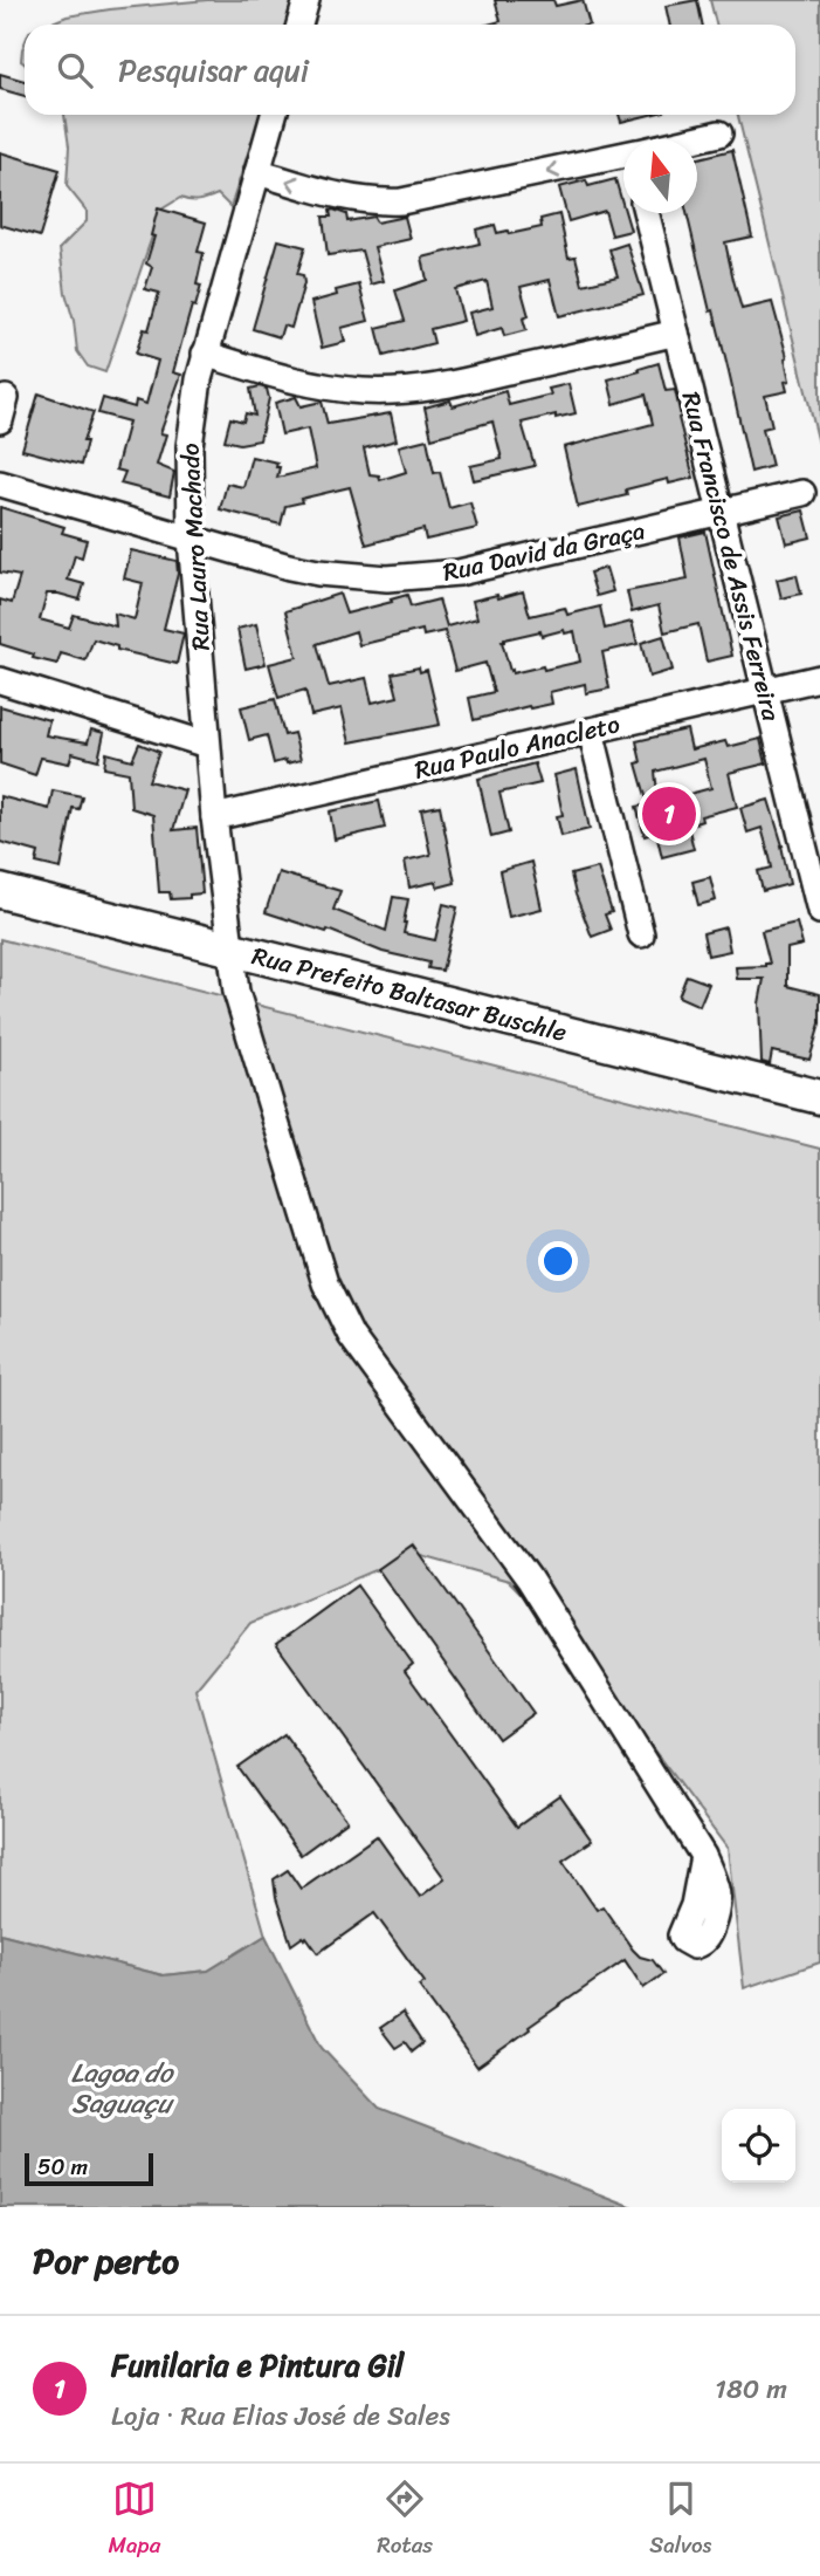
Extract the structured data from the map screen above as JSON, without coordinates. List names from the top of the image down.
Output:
{
  "streets": {
    "main road": ["Rua Prefeito Baltasar Buschle"],
    "street": [
      "Rua Lauro Machado",
      "Rua David da Graça",
      "Rua Francisco de Assis Ferreira",
      "Rua Paulo Anacleto"
    ]
  },
  "crossings": [
    ["Rua Lauro Machado", "Rua David da Graça"],
    ["Rua Lauro Machado", "Rua Paulo Anacleto"],
    ["Rua Lauro Machado", "Rua Prefeito Baltasar Buschle"],
    ["Rua David da Graça", "Rua Francisco de Assis Ferreira"],
    ["Rua Francisco de Assis Ferreira", "Rua Paulo Anacleto"]
  ],
  "water": ["Lagoa do Saguaçu"],
  "scale_bar": "50 m",
  "north": "top",
  "page": {
    "search": "Pesquisar aqui",
    "pins": "1",
    "scale": "50 m",
    "heading": "Por perto",
    "list": [
      {
        "mark": "1",
        "name": "Funilaria e Pintura Gil",
        "note": "Loja · Rua Elias José de Sales",
        "value": "180 m"
      }
    ],
    "nav": ["Mapa", "Rotas", "Salvos"]
  }
}
